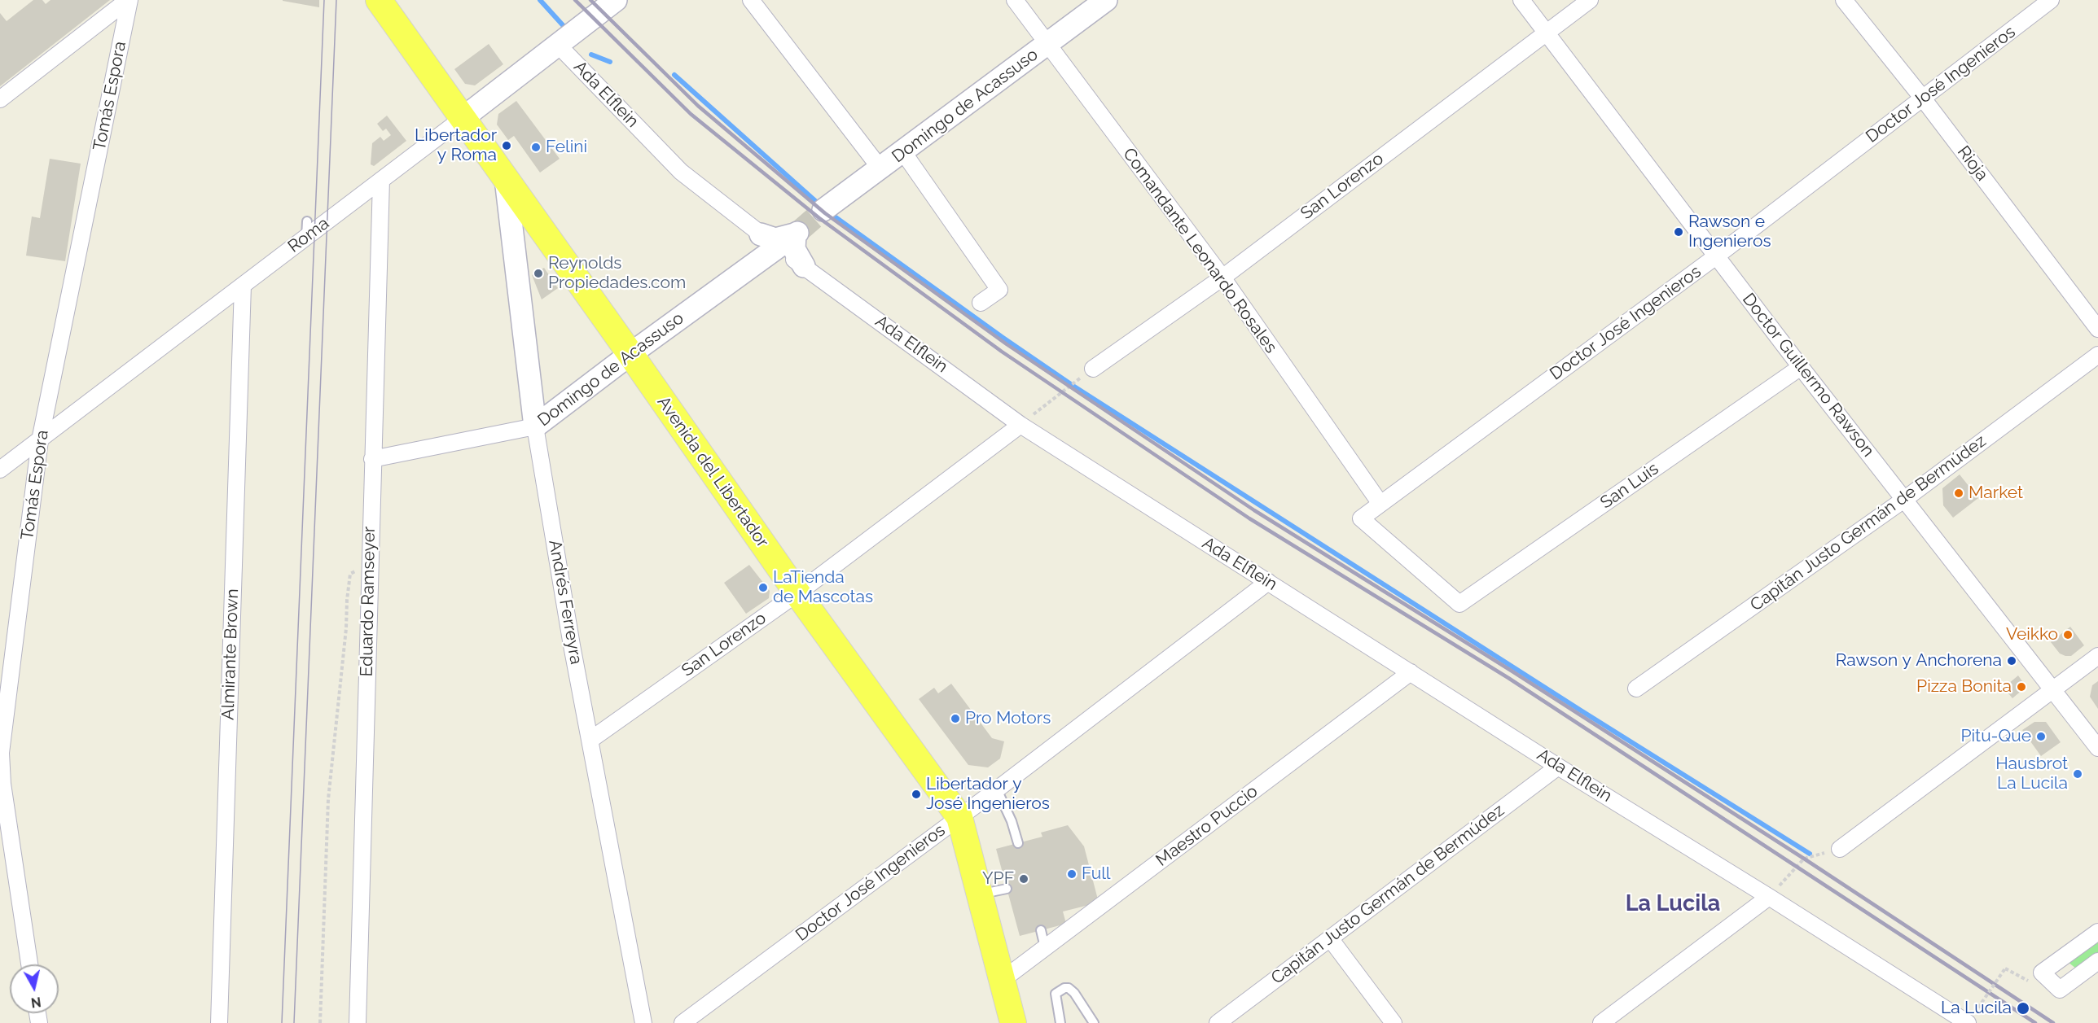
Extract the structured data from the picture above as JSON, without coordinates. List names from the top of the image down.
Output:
{
  "streets": {
    "main road": ["Avenida del Libertador"],
    "street": [
      "Doctor José Ingenieros",
      "Ada Elflein",
      "Tomás Espora",
      "Domingo de Acassuso",
      "Rioja",
      "San Lorenzo",
      "Roma",
      "Comandante Leonardo Rosales",
      "Doctor Guillermo Rawson",
      "San Luis",
      "Capitán Justo Germán de Bermúdez",
      "Eduardo Ramseyer",
      "Andrés Ferreyra",
      "Almirante Brown",
      "Maestro Puccio"
    ]
  },
  "crossings": [
    ["Doctor José Ingenieros", "Ada Elflein"],
    ["Doctor José Ingenieros", "Rioja"],
    ["Doctor José Ingenieros", "Comandante Leonardo Rosales"],
    ["Doctor José Ingenieros", "Doctor Guillermo Rawson"],
    ["Doctor José Ingenieros", "Avenida del Libertador"],
    ["Doctor José Ingenieros", "San Luis"],
    ["Ada Elflein", "Domingo de Acassuso"],
    ["Ada Elflein", "San Lorenzo"],
    ["Ada Elflein", "Roma"],
    ["Ada Elflein", "Capitán Justo Germán de Bermúdez"],
    ["Ada Elflein", "Maestro Puccio"],
    ["Tomás Espora", "Roma"],
    ["Domingo de Acassuso", "Comandante Leonardo Rosales"],
    ["Domingo de Acassuso", "Avenida del Libertador"],
    ["Domingo de Acassuso", "Eduardo Ramseyer"],
    ["Domingo de Acassuso", "Andrés Ferreyra"],
    ["San Lorenzo", "Comandante Leonardo Rosales"],
    ["San Lorenzo", "Doctor Guillermo Rawson"],
    ["San Lorenzo", "Avenida del Libertador"],
    ["San Lorenzo", "Andrés Ferreyra"],
    ["Roma", "Avenida del Libertador"],
    ["Roma", "Eduardo Ramseyer"],
    ["Roma", "Almirante Brown"],
    ["Doctor Guillermo Rawson", "San Luis"],
    ["Doctor Guillermo Rawson", "Capitán Justo Germán de Bermúdez"],
    ["Avenida del Libertador", "Andrés Ferreyra"],
    ["Avenida del Libertador", "Maestro Puccio"]
  ],
  "districts": ["La Lucila"],
  "places": [
    "Libertador y Roma",
    "Felini",
    "Rawson e Ingenieros",
    "Reynolds Propiedades.com",
    "Market",
    "LaTienda de Mascotas",
    "Veikko",
    "Rawson y Anchorena",
    "Pizza Bonita",
    "Pro Motors",
    "Pitu-Que",
    "Hausbrot La Lucila",
    "Libertador y José Ingenieros",
    "Full",
    "YPF",
    "La Lucila"
  ],
  "north": "bottom"
}
